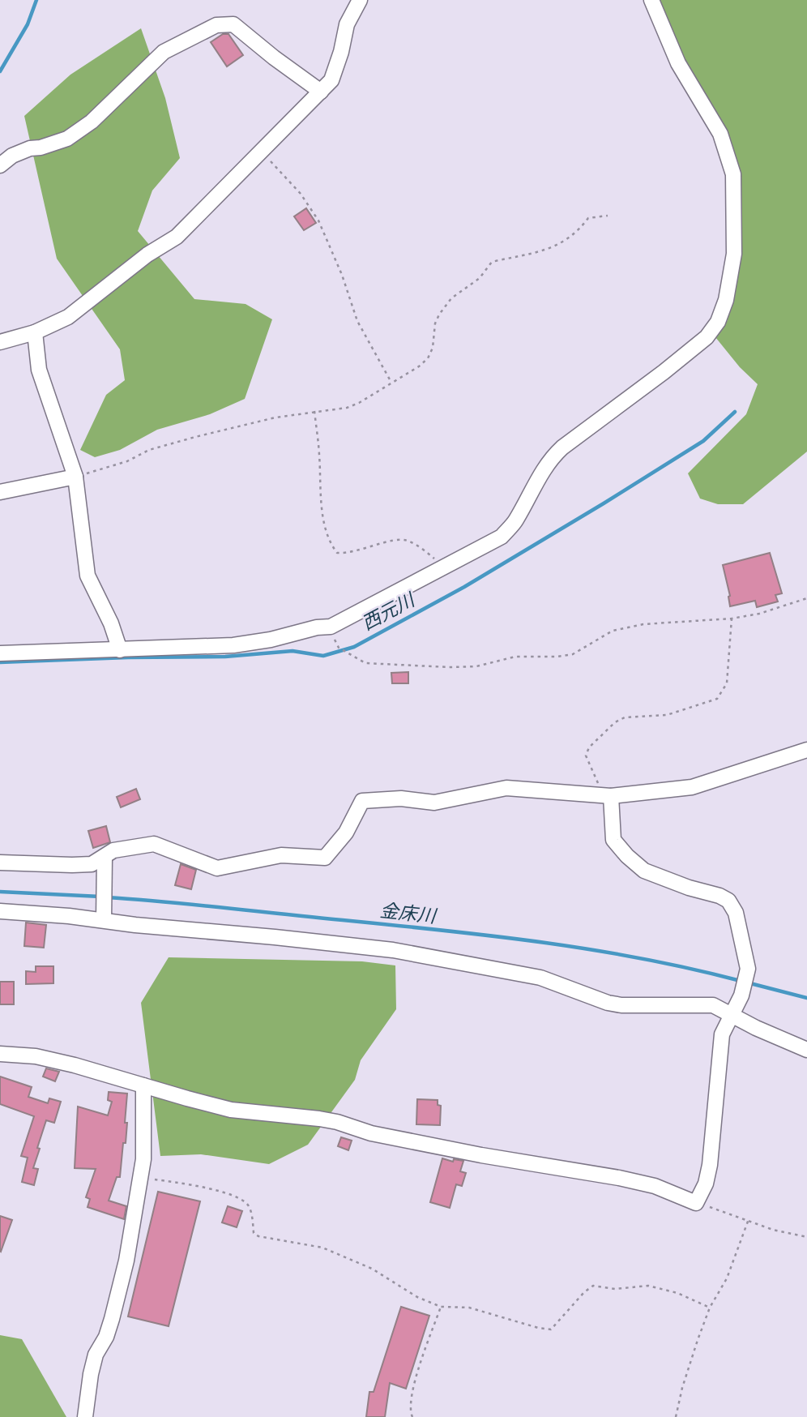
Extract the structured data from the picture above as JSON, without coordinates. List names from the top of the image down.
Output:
{
  "water": ["西元川", "金床川"]
}
